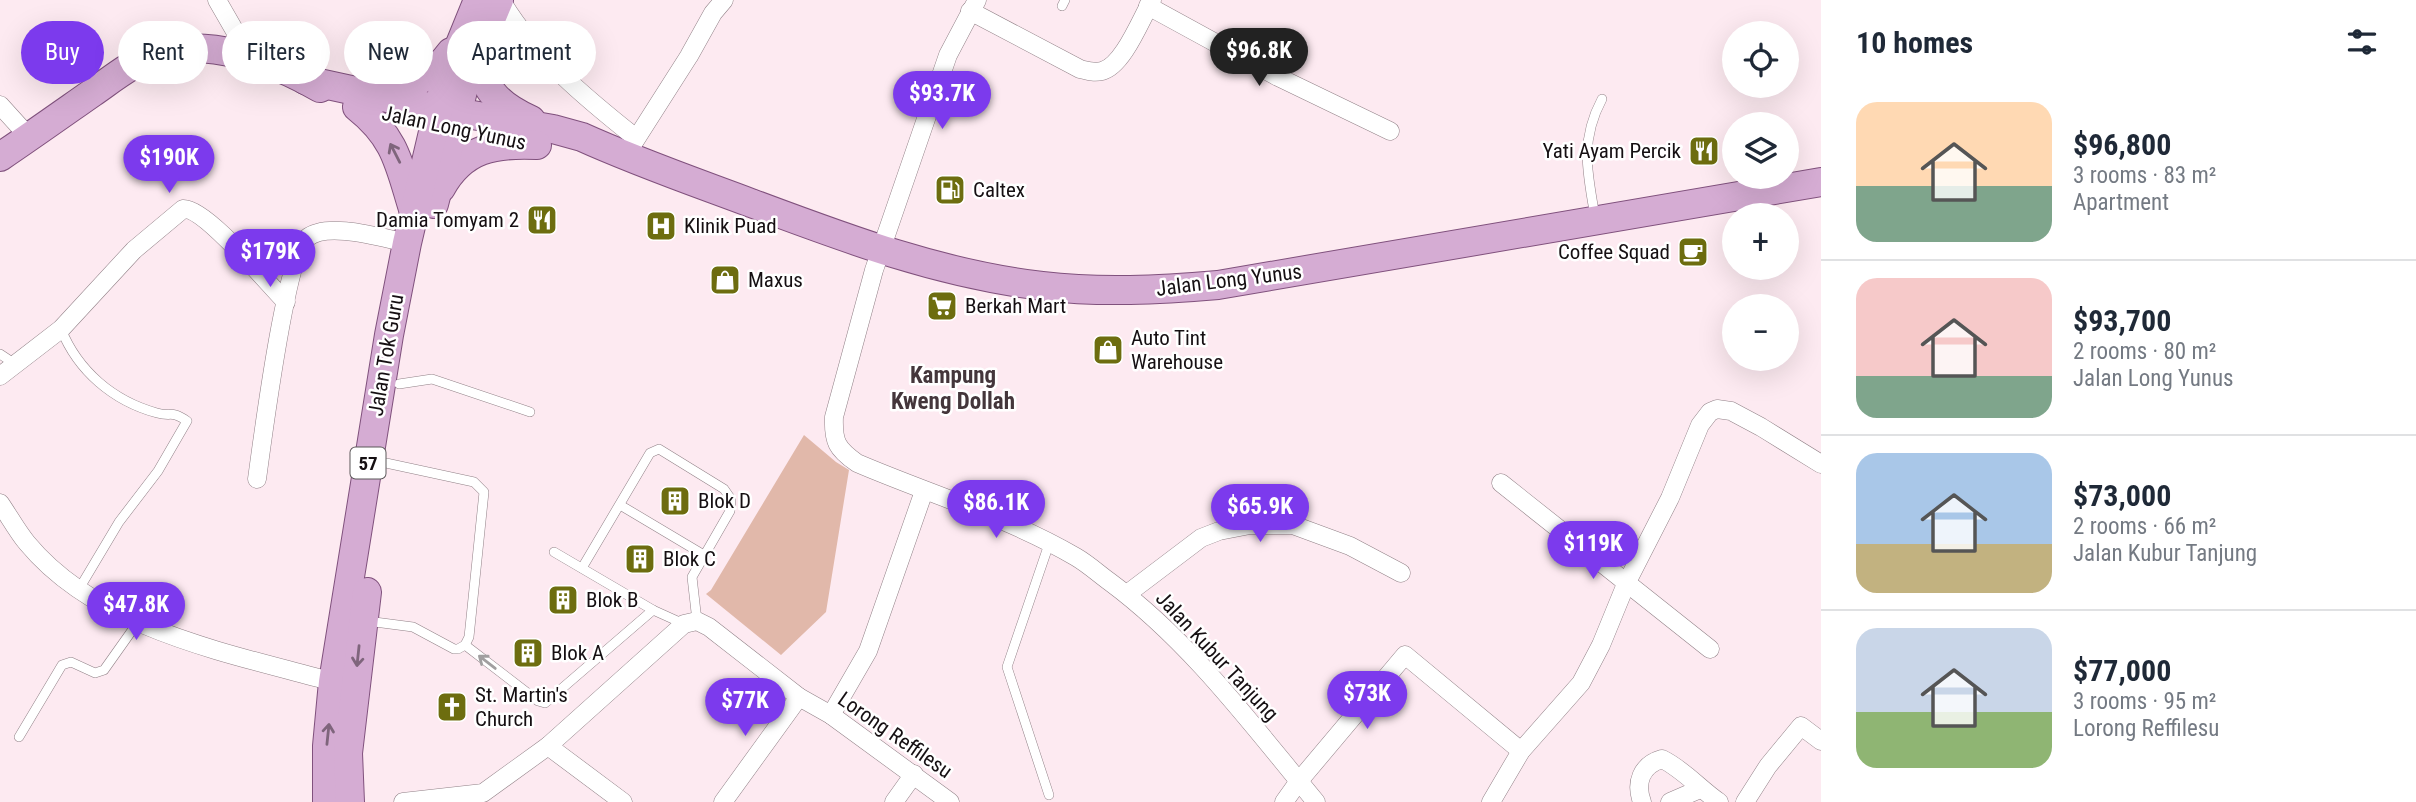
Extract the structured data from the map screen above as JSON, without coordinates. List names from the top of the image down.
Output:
{
  "streets": {
    "main road": ["Jalan Long Yunus", "Jalan Tok Guru", "57"],
    "street": ["Jalan Kubur Tanjung", "Lorong Reffilesu"]
  },
  "crossings": [
    ["Jalan Long Yunus", "Jalan Tok Guru"],
    ["Jalan Long Yunus", "Jalan Kubur Tanjung"]
  ],
  "districts": ["Kampung Kweng Dollah"],
  "places": {
    "restaurant": ["Yati Ayam Percik", "Damia Tomyam 2"],
    "fuel station": ["Caltex"],
    "hospital": ["Klinik Puad"],
    "cafe": ["Coffee Squad"],
    "shop": ["Maxus", "Auto Tint Warehouse"],
    "supermarket": ["Berkah Mart"],
    "building": [
      "Blok D",
      "Blok C",
      "Blok B",
      "Blok A"
    ],
    "church": ["St. Martin's Church"]
  },
  "page": {
    "heading": "10 homes",
    "map_buttons": ["+", "−"],
    "chip": [
      "Buy",
      "Rent",
      "Filters",
      "New",
      "Apartment"
    ],
    "price": [
      "$96.8K",
      "$93.7K",
      "$190K",
      "$179K",
      "$86.1K",
      "$65.9K",
      "$119K",
      "$47.8K",
      "$73K",
      "$77K"
    ],
    "list": [
      {
        "name": "$96,800",
        "note": "3 rooms · 83 m² · Apartment"
      },
      {
        "name": "$93,700",
        "note": "2 rooms · 80 m² · Jalan Long Yunus"
      },
      {
        "name": "$73,000",
        "note": "2 rooms · 66 m² · Jalan Kubur Tanjung"
      },
      {
        "name": "$77,000",
        "note": "3 rooms · 95 m² · Lorong Reffilesu"
      }
    ]
  }
}
